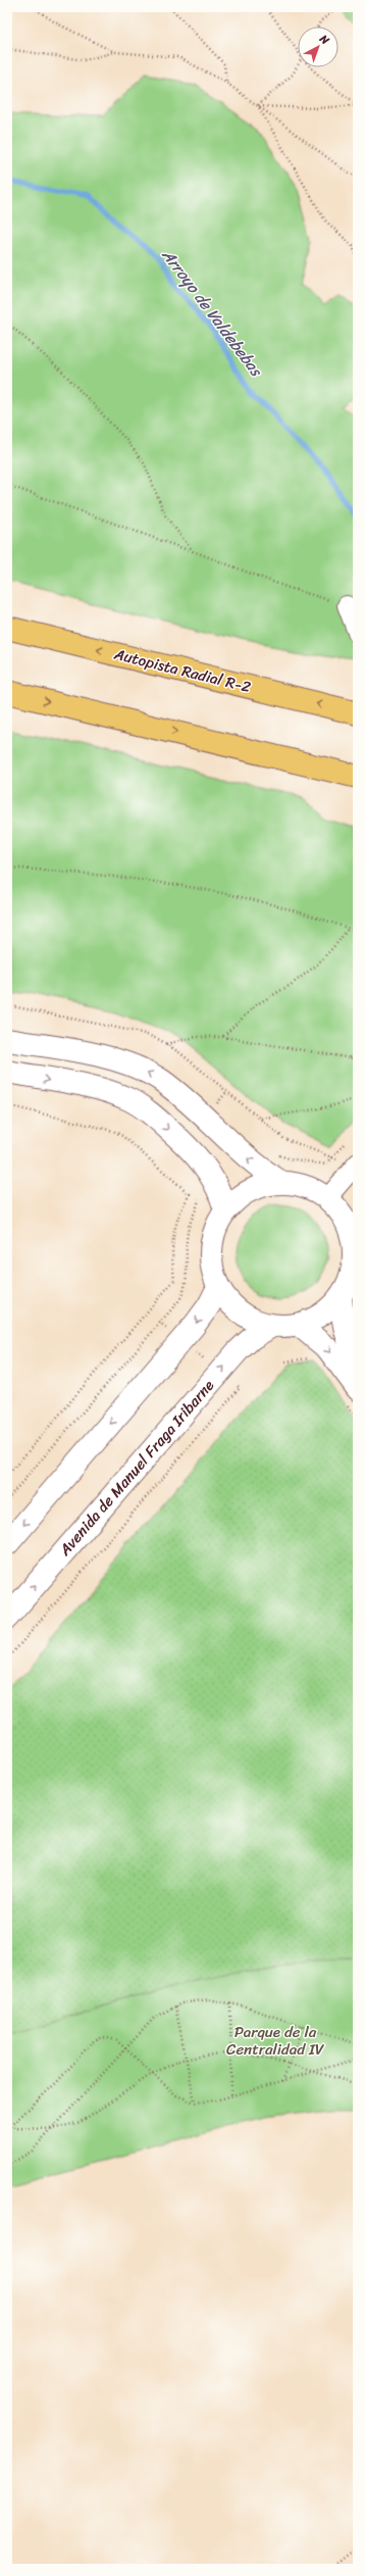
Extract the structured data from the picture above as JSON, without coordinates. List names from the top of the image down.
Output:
{
  "streets": {
    "highway": ["Autopista Radial R-2"],
    "street": ["Avenida de Manuel Fraga Iribarne"]
  },
  "water": ["Arroyo de Valdebebas"],
  "parks": ["Parque de la Centralidad IV"],
  "north": "top right"
}
